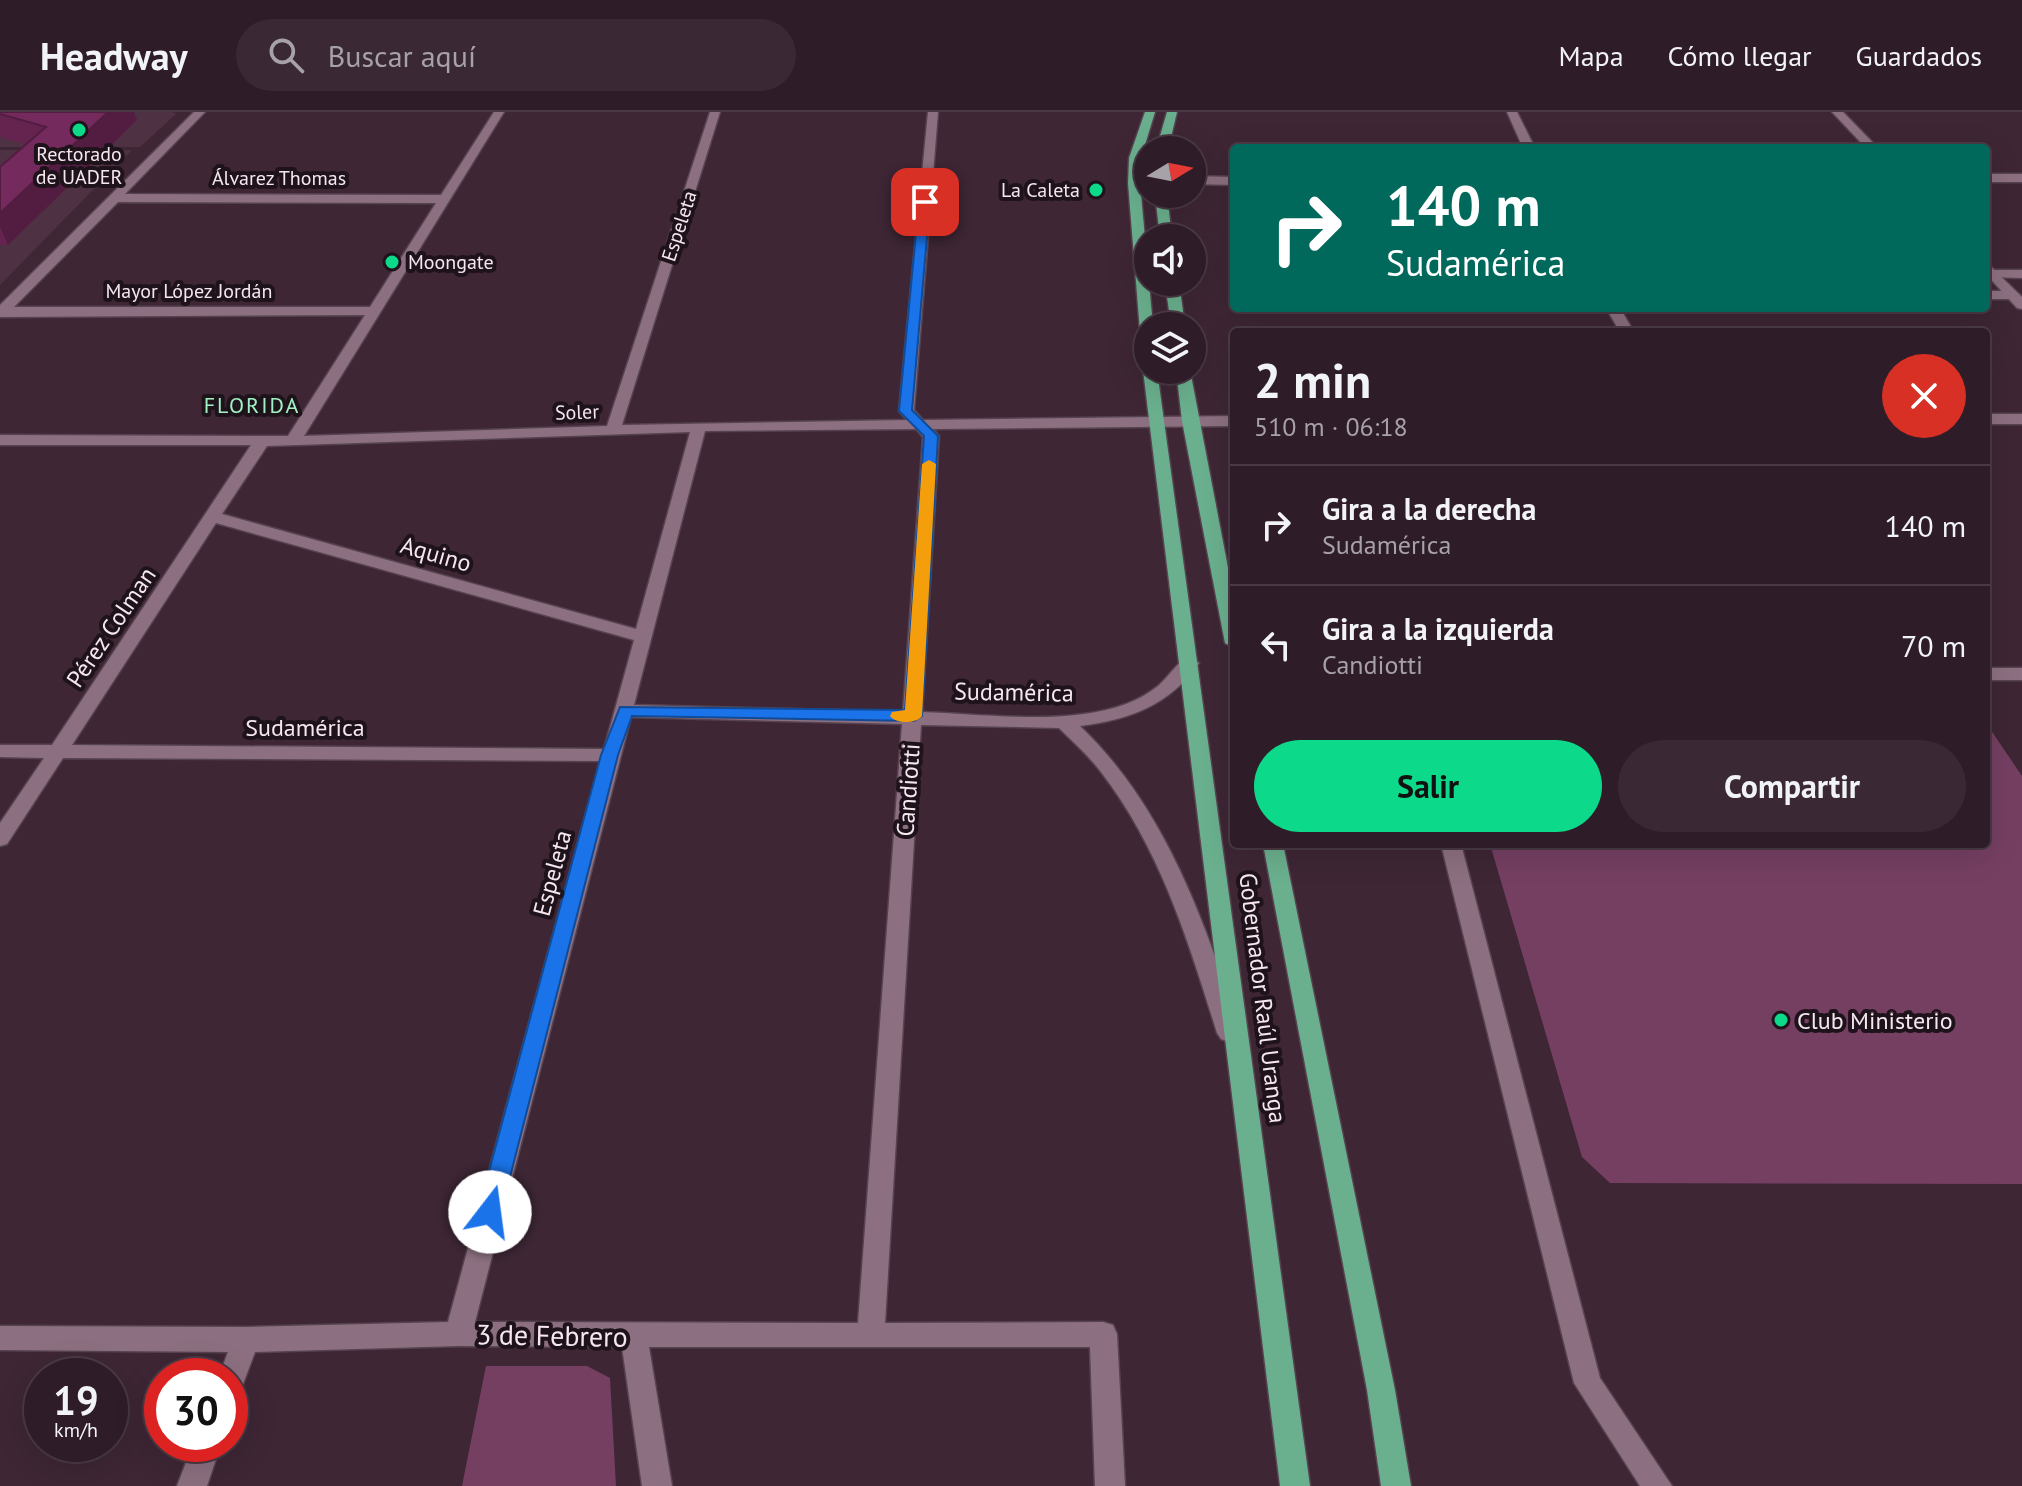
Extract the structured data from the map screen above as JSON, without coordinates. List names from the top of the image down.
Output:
{
  "streets": {
    "main road": ["Gobernador Raúl Uranga"],
    "street": [
      "Álvarez Thomas",
      "Espeleta",
      "Mayor López Jordán",
      "Soler",
      "Aquino",
      "Pérez Colman",
      "Sudamérica",
      "Candiotti",
      "3 de Febrero"
    ]
  },
  "crossings": [
    ["Espeleta", "Soler"],
    ["Espeleta", "Aquino"],
    ["Espeleta", "Sudamérica"],
    ["Espeleta", "3 de Febrero"],
    ["Soler", "Pérez Colman"],
    ["Soler", "Candiotti"],
    ["Soler", "Gobernador Raúl Uranga"],
    ["Aquino", "Pérez Colman"],
    ["Pérez Colman", "Sudamérica"],
    ["Sudamérica", "Candiotti"],
    ["Sudamérica", "Gobernador Raúl Uranga"],
    ["Candiotti", "3 de Febrero"]
  ],
  "districts": ["FLORIDA"],
  "places": [
    "Rectorado de UADER",
    "La Caleta",
    "Moongate",
    "Club Ministerio"
  ],
  "north": "right",
  "page": {
    "header": "Headway",
    "search": "Buscar aquí",
    "nav": ["Mapa", "Cómo llegar", "Guardados"],
    "turn": ["140 m", "Sudamérica"],
    "heading": ["2 min", "510 m · 06:18"],
    "list": [
      {
        "name": "Gira a la derecha",
        "note": "Sudamérica",
        "value": "140 m"
      },
      {
        "name": "Gira a la izquierda",
        "note": "Candiotti",
        "value": "70 m"
      }
    ],
    "buttons": ["Salir", "Compartir"],
    "speed": "19 km/h",
    "limit": "30"
  }
}
